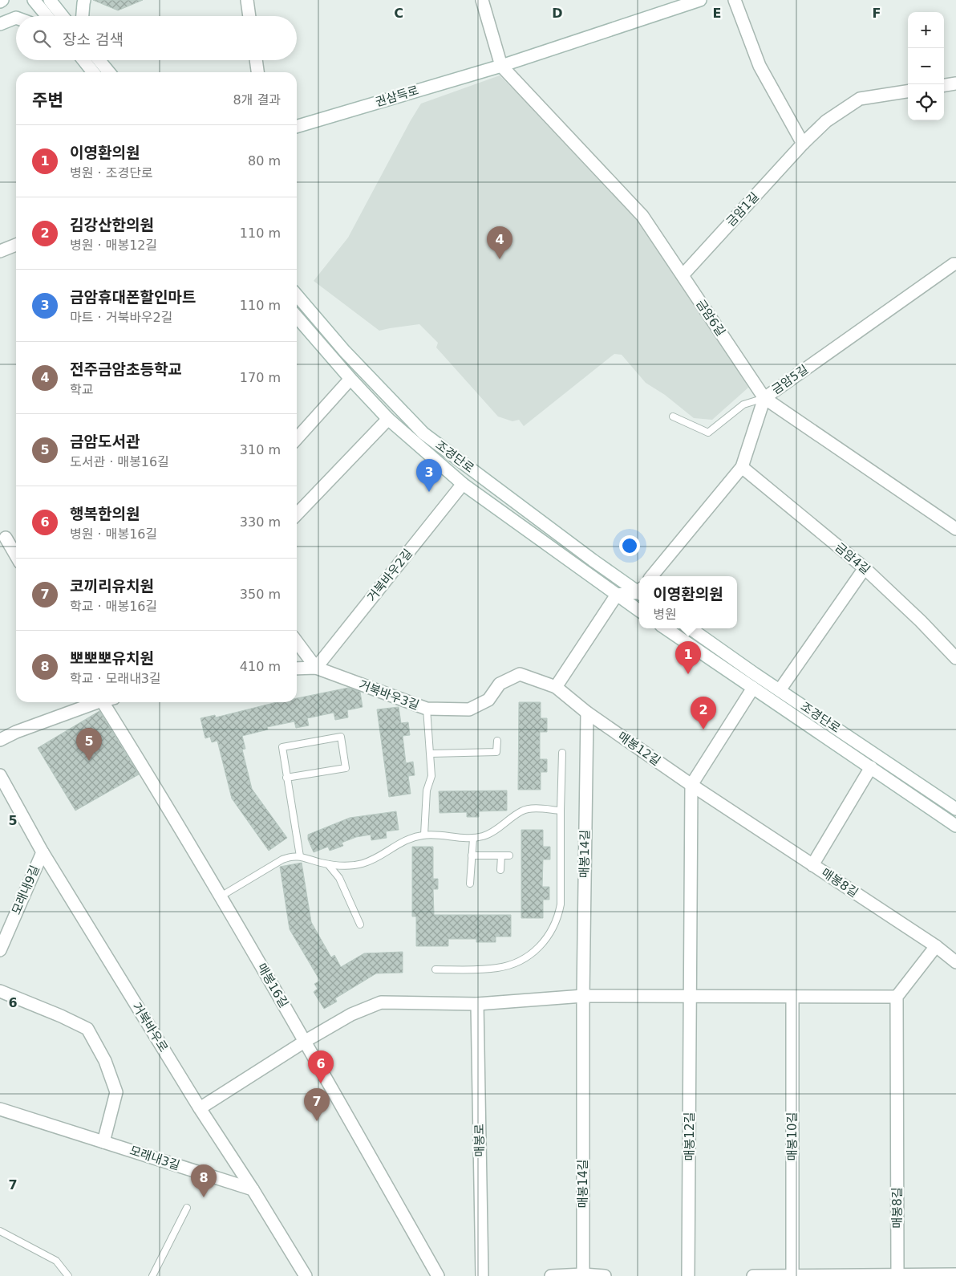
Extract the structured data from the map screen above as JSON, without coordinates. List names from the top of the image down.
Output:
{
  "streets": {
    "street": [
      "권삼득로",
      "금암1길",
      "금암6길",
      "금암5길",
      "조경단로",
      "금암4길",
      "거북바우2길",
      "거북바우3길",
      "매봉12길",
      "매봉14길",
      "매봉8길",
      "모래내9길",
      "매봉16길",
      "거북바우로",
      "매봉10길",
      "매봉로",
      "모래내3길"
    ]
  },
  "crossings": [
    ["권삼득로", "금암6길"],
    ["금암1길", "금암6길"],
    ["금암6길", "금암5길"],
    ["금암5길", "금암4길"],
    ["조경단로", "거북바우2길"],
    ["거북바우2길", "거북바우3길"],
    ["거북바우3길", "매봉12길"],
    ["거북바우3길", "매봉14길"],
    ["매봉12길", "매봉14길"],
    ["매봉12길", "매봉8길"],
    ["모래내9길", "거북바우로"],
    ["거북바우로", "모래내3길"]
  ],
  "page": {
    "map_buttons": ["+", "−"],
    "search": "장소 검색",
    "heading": ["주변", "8개 결과"],
    "list": [
      {
        "mark": "1",
        "name": "이영환의원",
        "note": "병원 · 조경단로",
        "value": "80 m"
      },
      {
        "mark": "2",
        "name": "김강산한의원",
        "note": "병원 · 매봉12길",
        "value": "110 m"
      },
      {
        "mark": "3",
        "name": "금암휴대폰할인마트",
        "note": "마트 · 거북바우2길",
        "value": "110 m"
      },
      {
        "mark": "4",
        "name": "전주금암초등학교",
        "note": "학교",
        "value": "170 m"
      },
      {
        "mark": "5",
        "name": "금암도서관",
        "note": "도서관 · 매봉16길",
        "value": "310 m"
      },
      {
        "mark": "6",
        "name": "행복한의원",
        "note": "병원 · 매봉16길",
        "value": "330 m"
      },
      {
        "mark": "7",
        "name": "코끼리유치원",
        "note": "학교 · 매봉16길",
        "value": "350 m"
      },
      {
        "mark": "8",
        "name": "뽀뽀뽀유치원",
        "note": "학교 · 모래내3길",
        "value": "410 m"
      }
    ],
    "pins": [
      "4",
      "3",
      "1",
      "2",
      "5",
      "6",
      "7",
      "8"
    ],
    "popup": ["이영환의원", "병원"]
  },
  "grid": {
    "columns": [
      "C",
      "D",
      "E",
      "F"
    ],
    "rows": ["5", "6", "7"]
  }
}
